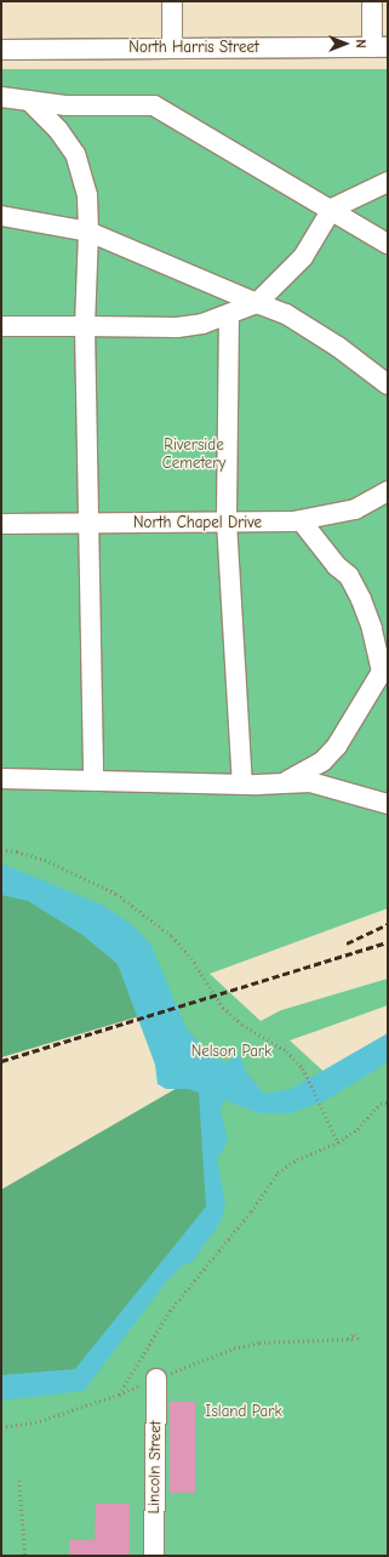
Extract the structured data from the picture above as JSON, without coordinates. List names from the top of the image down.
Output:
{
  "streets": {
    "street": ["North Harris Street", "North Chapel Drive", "Lincoln Street"]
  },
  "parks": ["Riverside Cemetery", "Nelson Park", "Island Park"],
  "north": "right"
}
